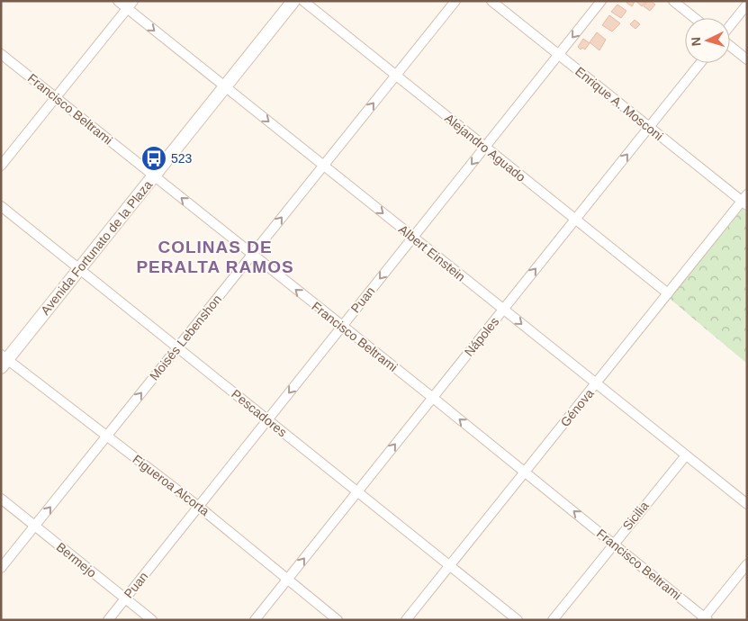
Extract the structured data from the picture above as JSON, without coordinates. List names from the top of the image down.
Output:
{
  "streets": {
    "main road": ["Avenida Fortunato de la Plaza"],
    "street": [
      "Enrique A. Mosconi",
      "Francisco Beltrami",
      "Alejandro Aguado",
      "Albert Einstein",
      "Puan",
      "Nápoles",
      "Moisés Lebenshon",
      "Génova",
      "Pescadores",
      "Figueroa Alcorta",
      "Sicilia",
      "Bermejo"
    ]
  },
  "crossings": [
    ["Enrique A. Mosconi", "Puan"],
    ["Enrique A. Mosconi", "Nápoles"],
    ["Enrique A. Mosconi", "Génova"],
    ["Francisco Beltrami", "Avenida Fortunato de la Plaza"],
    ["Francisco Beltrami", "Puan"],
    ["Francisco Beltrami", "Nápoles"],
    ["Francisco Beltrami", "Moisés Lebenshon"],
    ["Francisco Beltrami", "Génova"],
    ["Francisco Beltrami", "Sicilia"],
    ["Alejandro Aguado", "Puan"],
    ["Alejandro Aguado", "Nápoles"],
    ["Alejandro Aguado", "Moisés Lebenshon"],
    ["Alejandro Aguado", "Génova"],
    ["Avenida Fortunato de la Plaza", "Albert Einstein"],
    ["Avenida Fortunato de la Plaza", "Pescadores"],
    ["Avenida Fortunato de la Plaza", "Figueroa Alcorta"],
    ["Albert Einstein", "Puan"],
    ["Albert Einstein", "Nápoles"],
    ["Albert Einstein", "Moisés Lebenshon"],
    ["Albert Einstein", "Génova"],
    ["Albert Einstein", "Sicilia"],
    ["Puan", "Pescadores"],
    ["Puan", "Figueroa Alcorta"],
    ["Puan", "Bermejo"],
    ["Nápoles", "Pescadores"],
    ["Nápoles", "Figueroa Alcorta"],
    ["Moisés Lebenshon", "Pescadores"],
    ["Moisés Lebenshon", "Figueroa Alcorta"],
    ["Moisés Lebenshon", "Bermejo"],
    ["Génova", "Pescadores"]
  ],
  "one_way": [
    "Francisco Beltrami",
    "Albert Einstein",
    "Puan",
    "Nápoles",
    "Moisés Lebenshon"
  ],
  "districts": ["COLINAS DE PERALTA RAMOS"],
  "places": {
    "bus stop": ["523"]
  },
  "north": "left"
}
